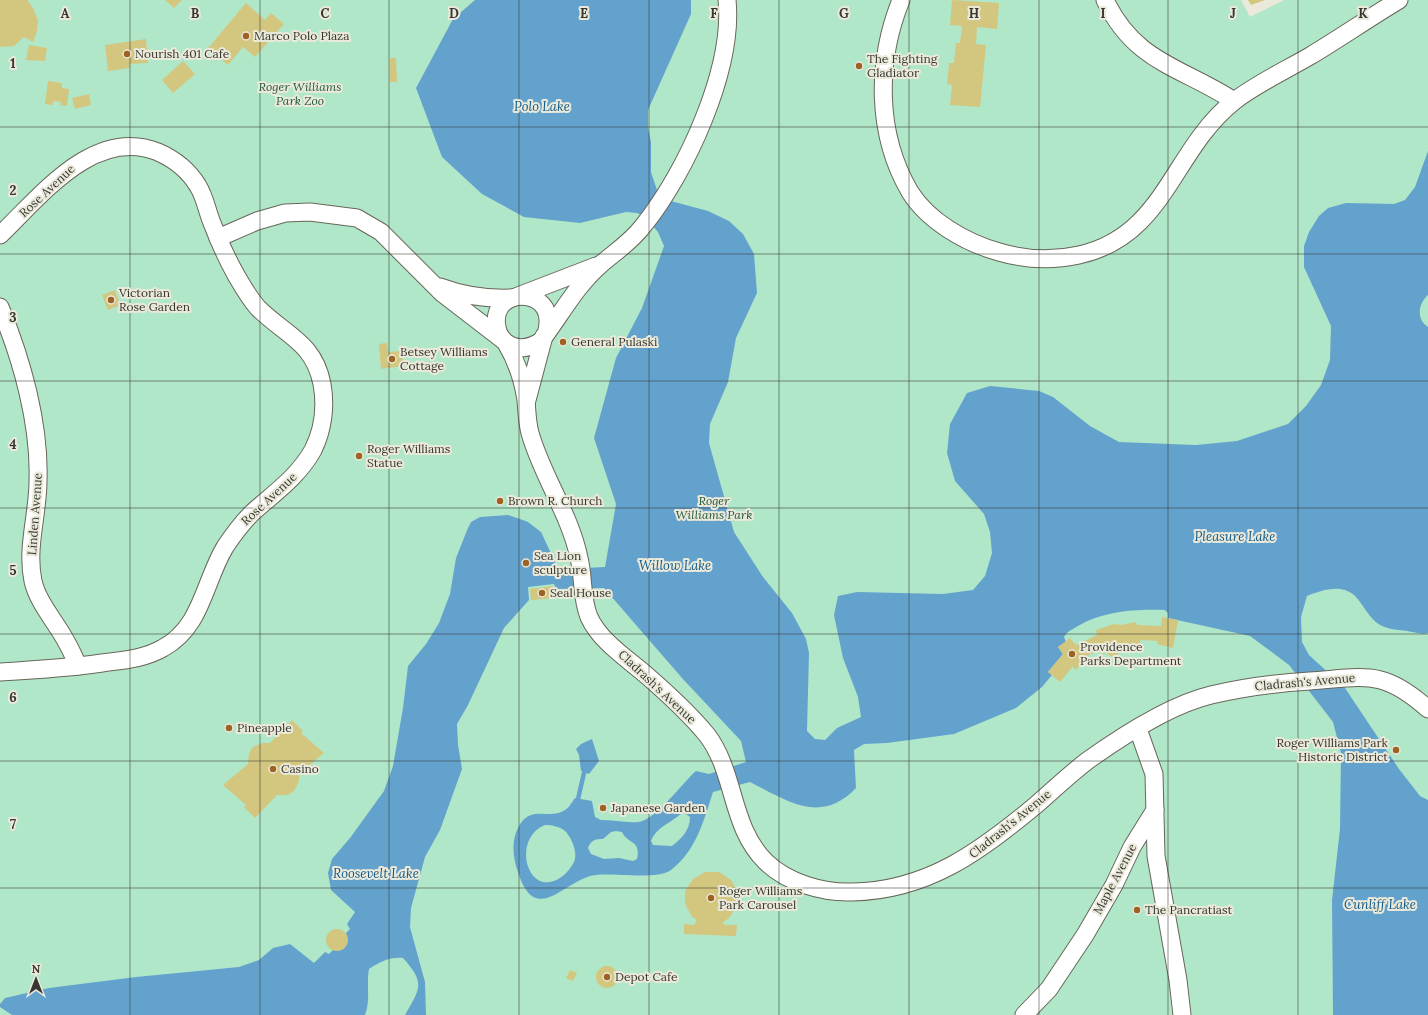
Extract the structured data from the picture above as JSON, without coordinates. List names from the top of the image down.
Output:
{
  "streets": {
    "street": [
      "Rose Avenue",
      "Linden Avenue",
      "Cladrash's Avenue",
      "Maple Avenue"
    ]
  },
  "crossings": [
    ["Rose Avenue", "Linden Avenue"]
  ],
  "water": [
    "Polo Lake",
    "Pleasure Lake",
    "Willow Lake",
    "Roosevelt Lake",
    "Cunliff Lake"
  ],
  "parks": ["Roger Williams Park Zoo", "Roger Williams Park"],
  "places": [
    "Marco Polo Plaza",
    "Nourish 401 Cafe",
    "The Fighting Gladiator",
    "Victorian Rose Garden",
    "General Pulaski",
    "Betsey Williams Cottage",
    "Roger Williams Statue",
    "Brown R. Church",
    "Sea Lion sculpture",
    "Seal House",
    "Providence Parks Department",
    "Pineapple",
    "Roger Williams Park Historic District",
    "Casino",
    "Japanese Garden",
    "Roger Williams Park Carousel",
    "The Pancratiast",
    "Depot Cafe"
  ],
  "north": "top",
  "grid": {
    "columns": [
      "A",
      "B",
      "C",
      "D",
      "E",
      "F",
      "G",
      "H",
      "I",
      "J",
      "K"
    ],
    "rows": [
      "1",
      "2",
      "3",
      "4",
      "5",
      "6",
      "7"
    ]
  }
}
